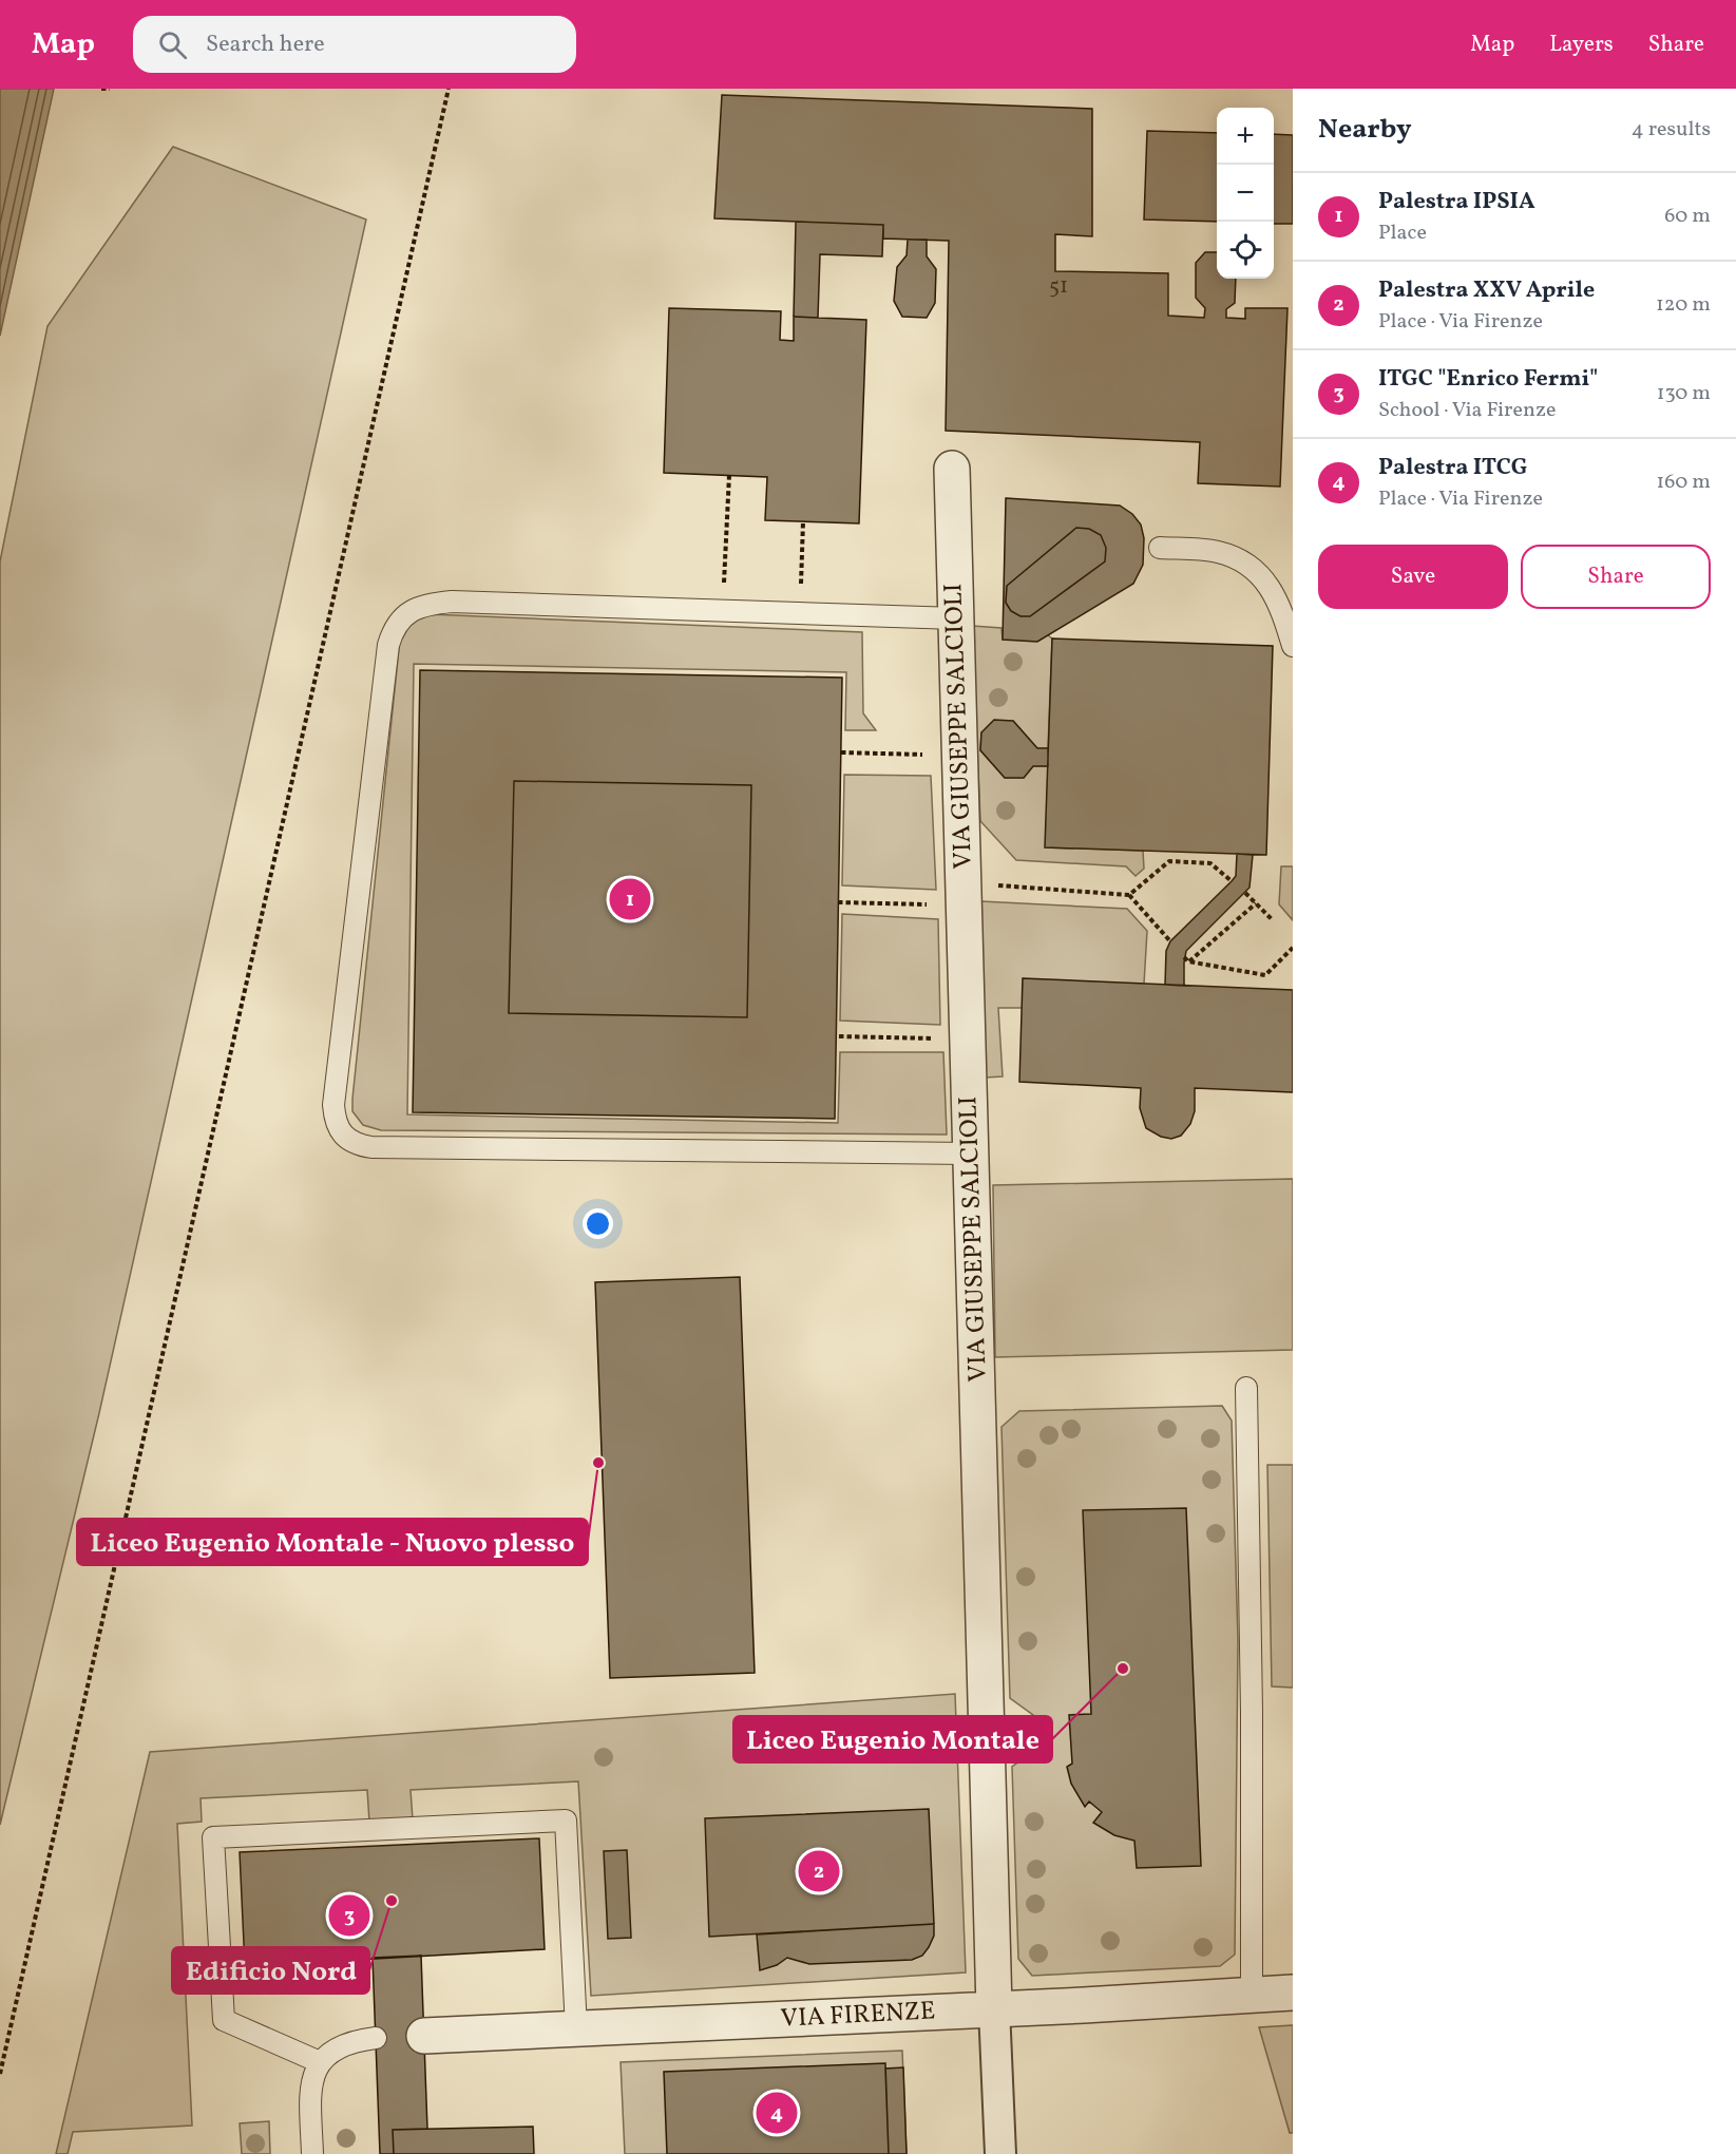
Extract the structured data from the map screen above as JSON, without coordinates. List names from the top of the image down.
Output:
{
  "streets": {
    "street": ["VIA GIUSEPPE SALCIOLI", "VIA FIRENZE"]
  },
  "crossings": [
    ["VIA GIUSEPPE SALCIOLI", "VIA FIRENZE"]
  ],
  "places": ["Liceo Eugenio Montale - Nuovo plesso", "Liceo Eugenio Montale", "Edificio Nord"],
  "house_numbers": ["51"],
  "page": {
    "header": "Map",
    "search": "Search here",
    "nav": ["Map", "Layers", "Share"],
    "heading": ["Nearby", "4 results"],
    "map_buttons": ["+", "−"],
    "list": [
      {
        "mark": "1",
        "name": "Palestra IPSIA",
        "note": "Place",
        "value": "60 m"
      },
      {
        "mark": "2",
        "name": "Palestra XXV Aprile",
        "note": "Place · Via Firenze",
        "value": "120 m"
      },
      {
        "mark": "3",
        "name": "ITGC \"Enrico Fermi\"",
        "note": "School · Via Firenze",
        "value": "130 m"
      },
      {
        "mark": "4",
        "name": "Palestra ITCG",
        "note": "Place · Via Firenze",
        "value": "160 m"
      }
    ],
    "buttons": ["Save", "Share"],
    "pins": [
      "1",
      "2",
      "3",
      "4"
    ]
  }
}
